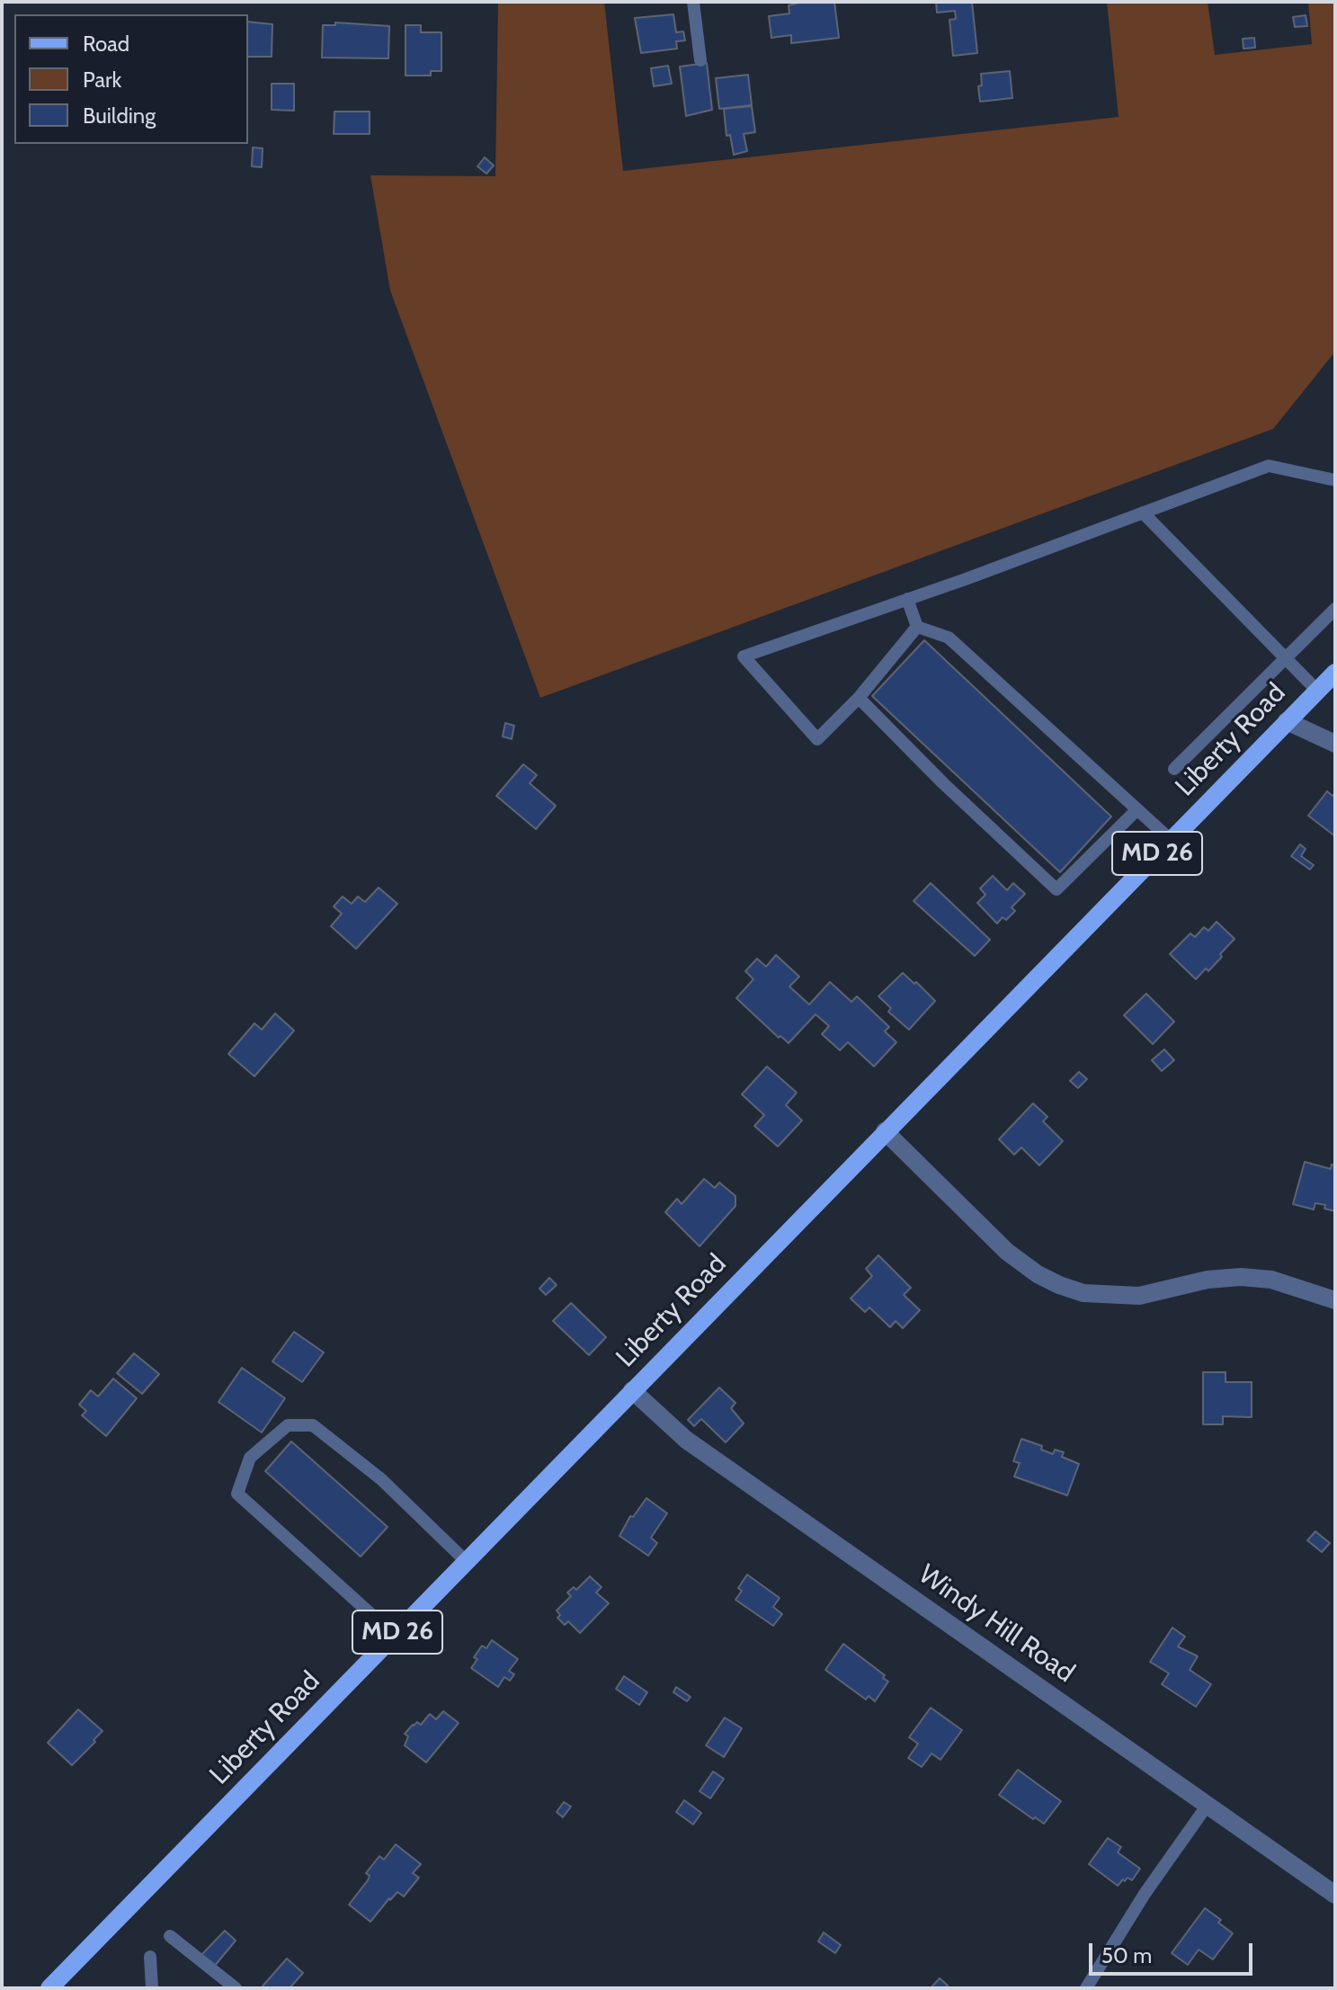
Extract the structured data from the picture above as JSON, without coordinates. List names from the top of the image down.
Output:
{
  "streets": {
    "main road": ["Liberty Road", "MD 26"],
    "street": ["Windy Hill Road"]
  },
  "crossings": [
    ["Liberty Road", "Windy Hill Road"]
  ],
  "legend": ["Road", "Park", "Building"],
  "scale_bar": "50 m"
}
